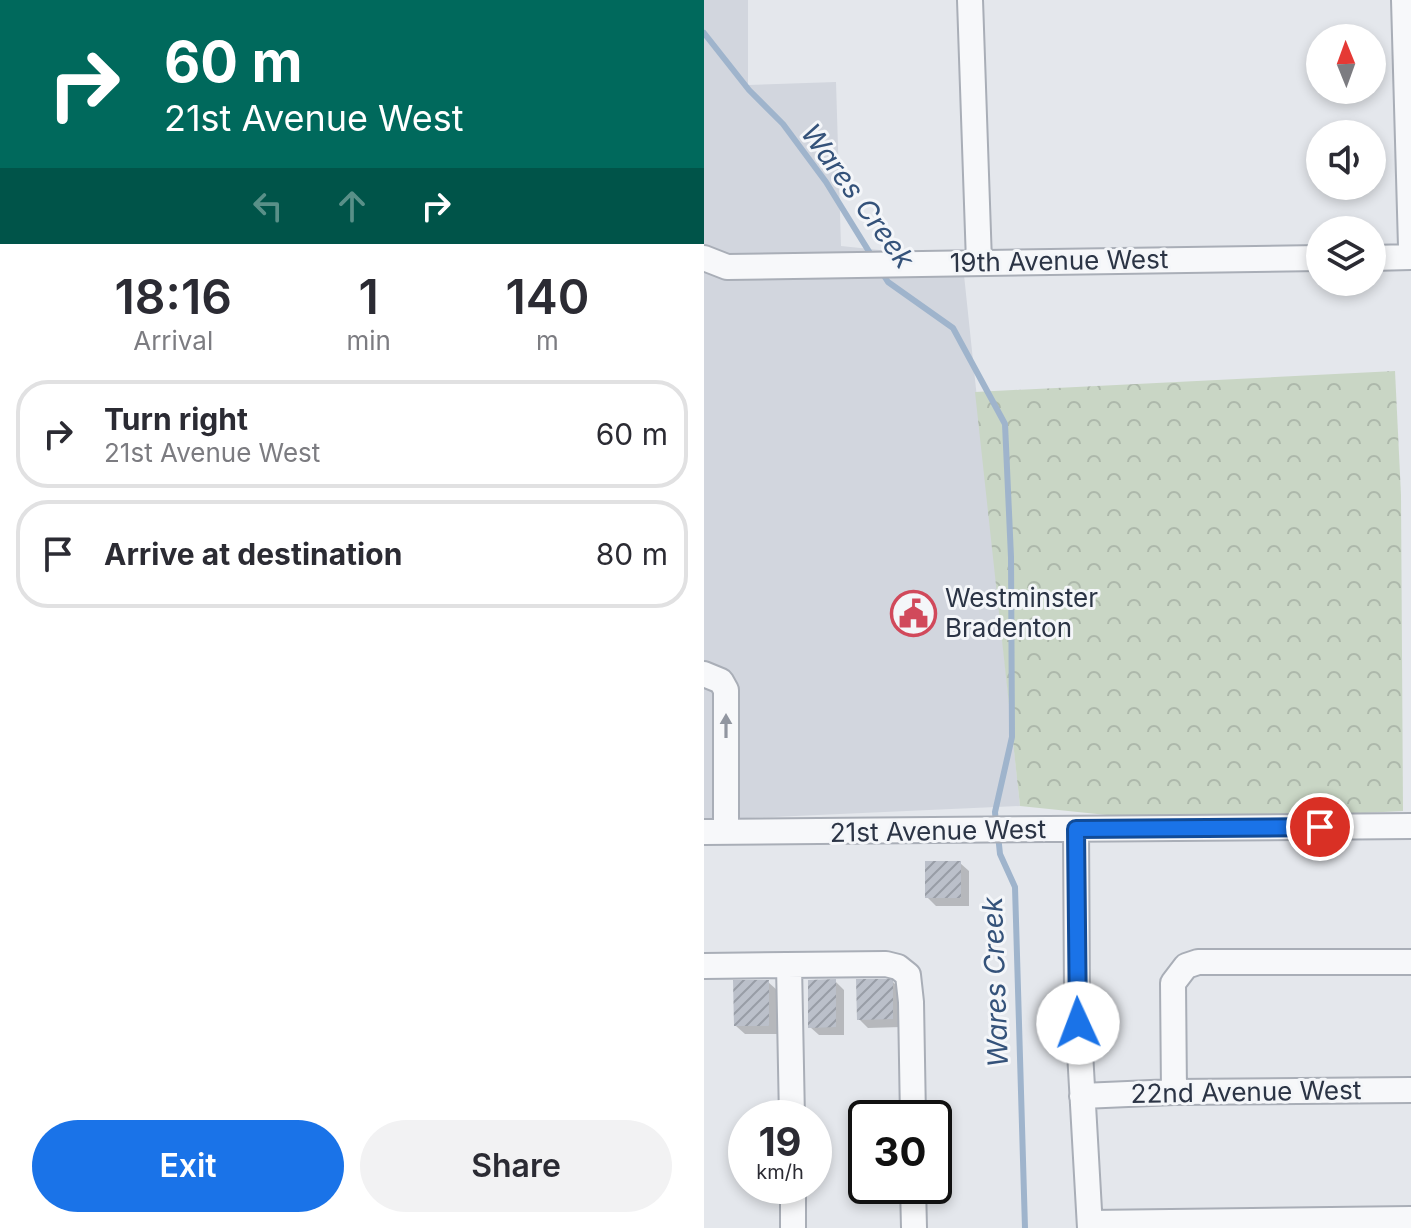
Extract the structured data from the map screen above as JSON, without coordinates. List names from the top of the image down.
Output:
{
  "streets": {
    "street": ["19th Avenue West", "21st Avenue West", "22nd Avenue West"]
  },
  "water": ["Wares Creek"],
  "places": {
    "public building": ["Westminster Bradenton"]
  },
  "north": "top",
  "page": {
    "turn": ["60 m", "21st Avenue West"],
    "eta": [
      "18:16",
      "Arrival",
      "1",
      "min",
      "140",
      "m"
    ],
    "list": [
      {
        "name": "Turn right",
        "note": "21st Avenue West",
        "value": "60 m"
      },
      {
        "name": "Arrive at destination",
        "value": "80 m"
      }
    ],
    "speed": "19 km/h",
    "limit": "30",
    "buttons": ["Exit", "Share"]
  }
}
